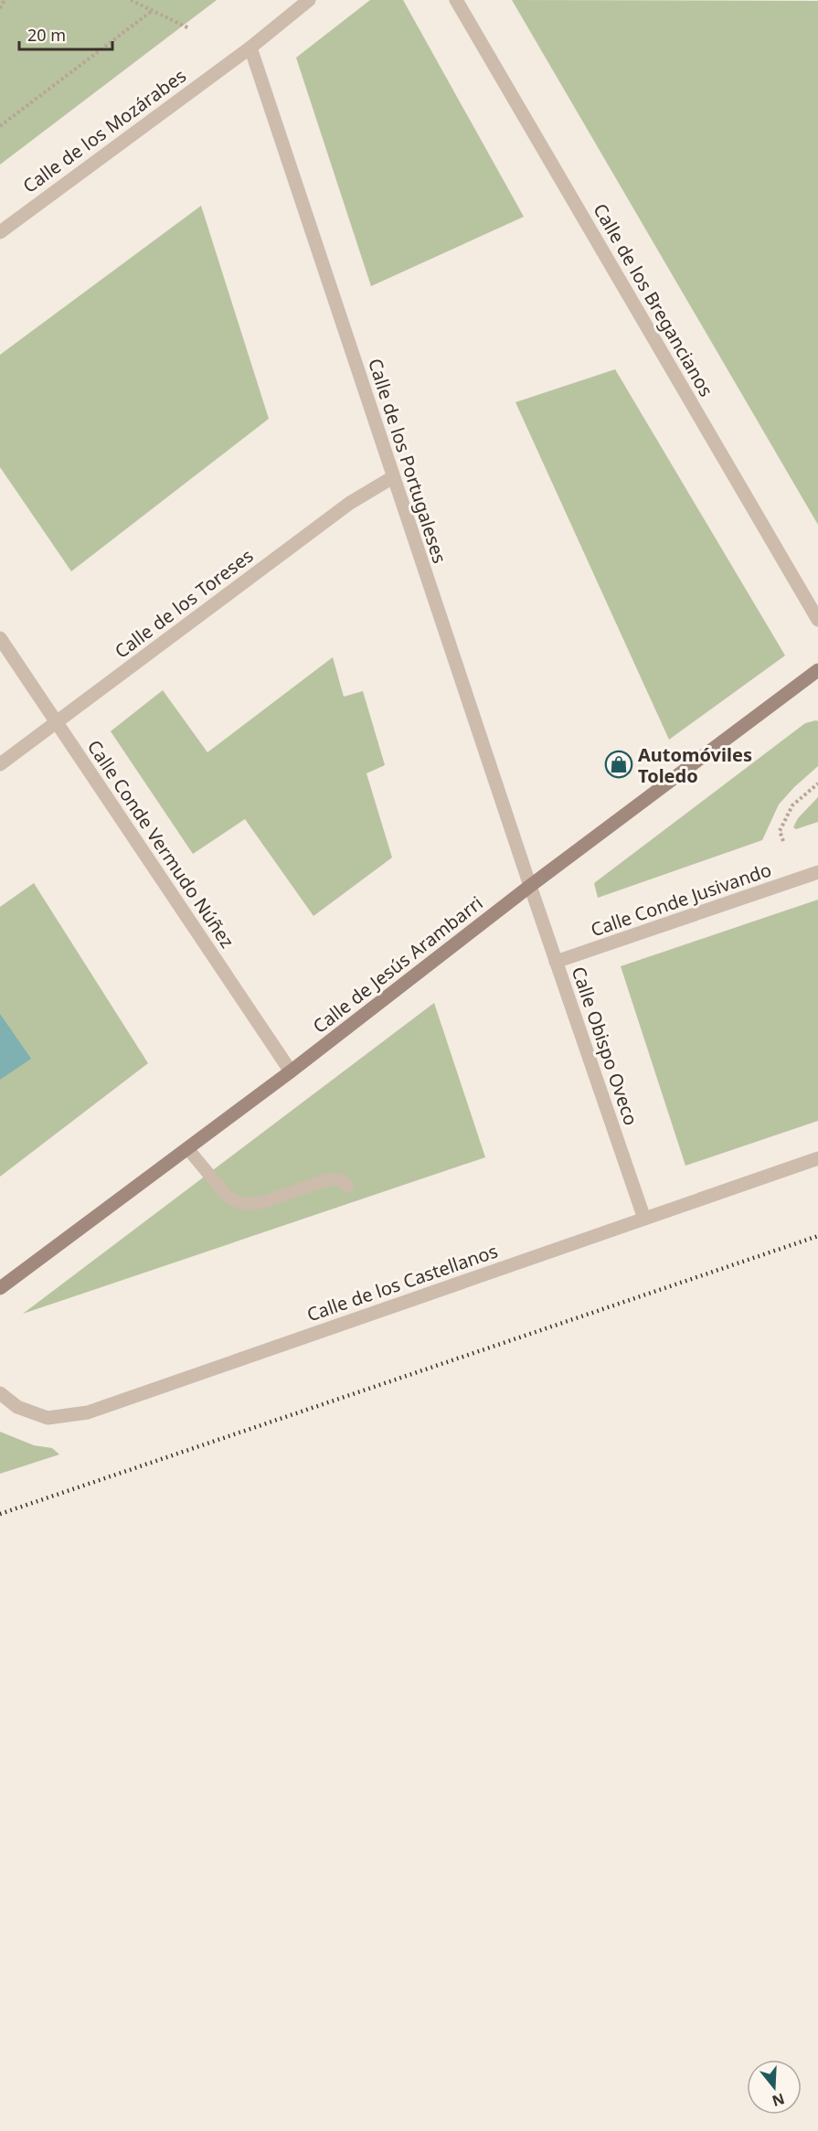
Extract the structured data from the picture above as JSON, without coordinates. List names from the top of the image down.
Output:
{
  "streets": {
    "main road": ["Calle de Jesús Arambarri"],
    "street": [
      "Calle de los Mozárabes",
      "Calle de los Bregancianos",
      "Calle de los Portugaleses",
      "Calle de los Toreses",
      "Calle Conde Vermudo Núñez",
      "Calle Conde Jusivando",
      "Calle Obispo Oveco",
      "Calle de los Castellanos"
    ]
  },
  "crossings": [
    ["Calle de los Mozárabes", "Calle de los Portugaleses"],
    ["Calle de los Portugaleses", "Calle de los Toreses"],
    ["Calle de los Portugaleses", "Calle de Jesús Arambarri"],
    ["Calle de los Portugaleses", "Calle Obispo Oveco"],
    ["Calle de los Toreses", "Calle Conde Vermudo Núñez"],
    ["Calle Conde Vermudo Núñez", "Calle de Jesús Arambarri"],
    ["Calle Conde Jusivando", "Calle Obispo Oveco"],
    ["Calle de Jesús Arambarri", "Calle Obispo Oveco"],
    ["Calle Obispo Oveco", "Calle de los Castellanos"]
  ],
  "places": {
    "shop": ["Automóviles Toledo"]
  },
  "scale_bar": "20 m",
  "north": "bottom"
}
